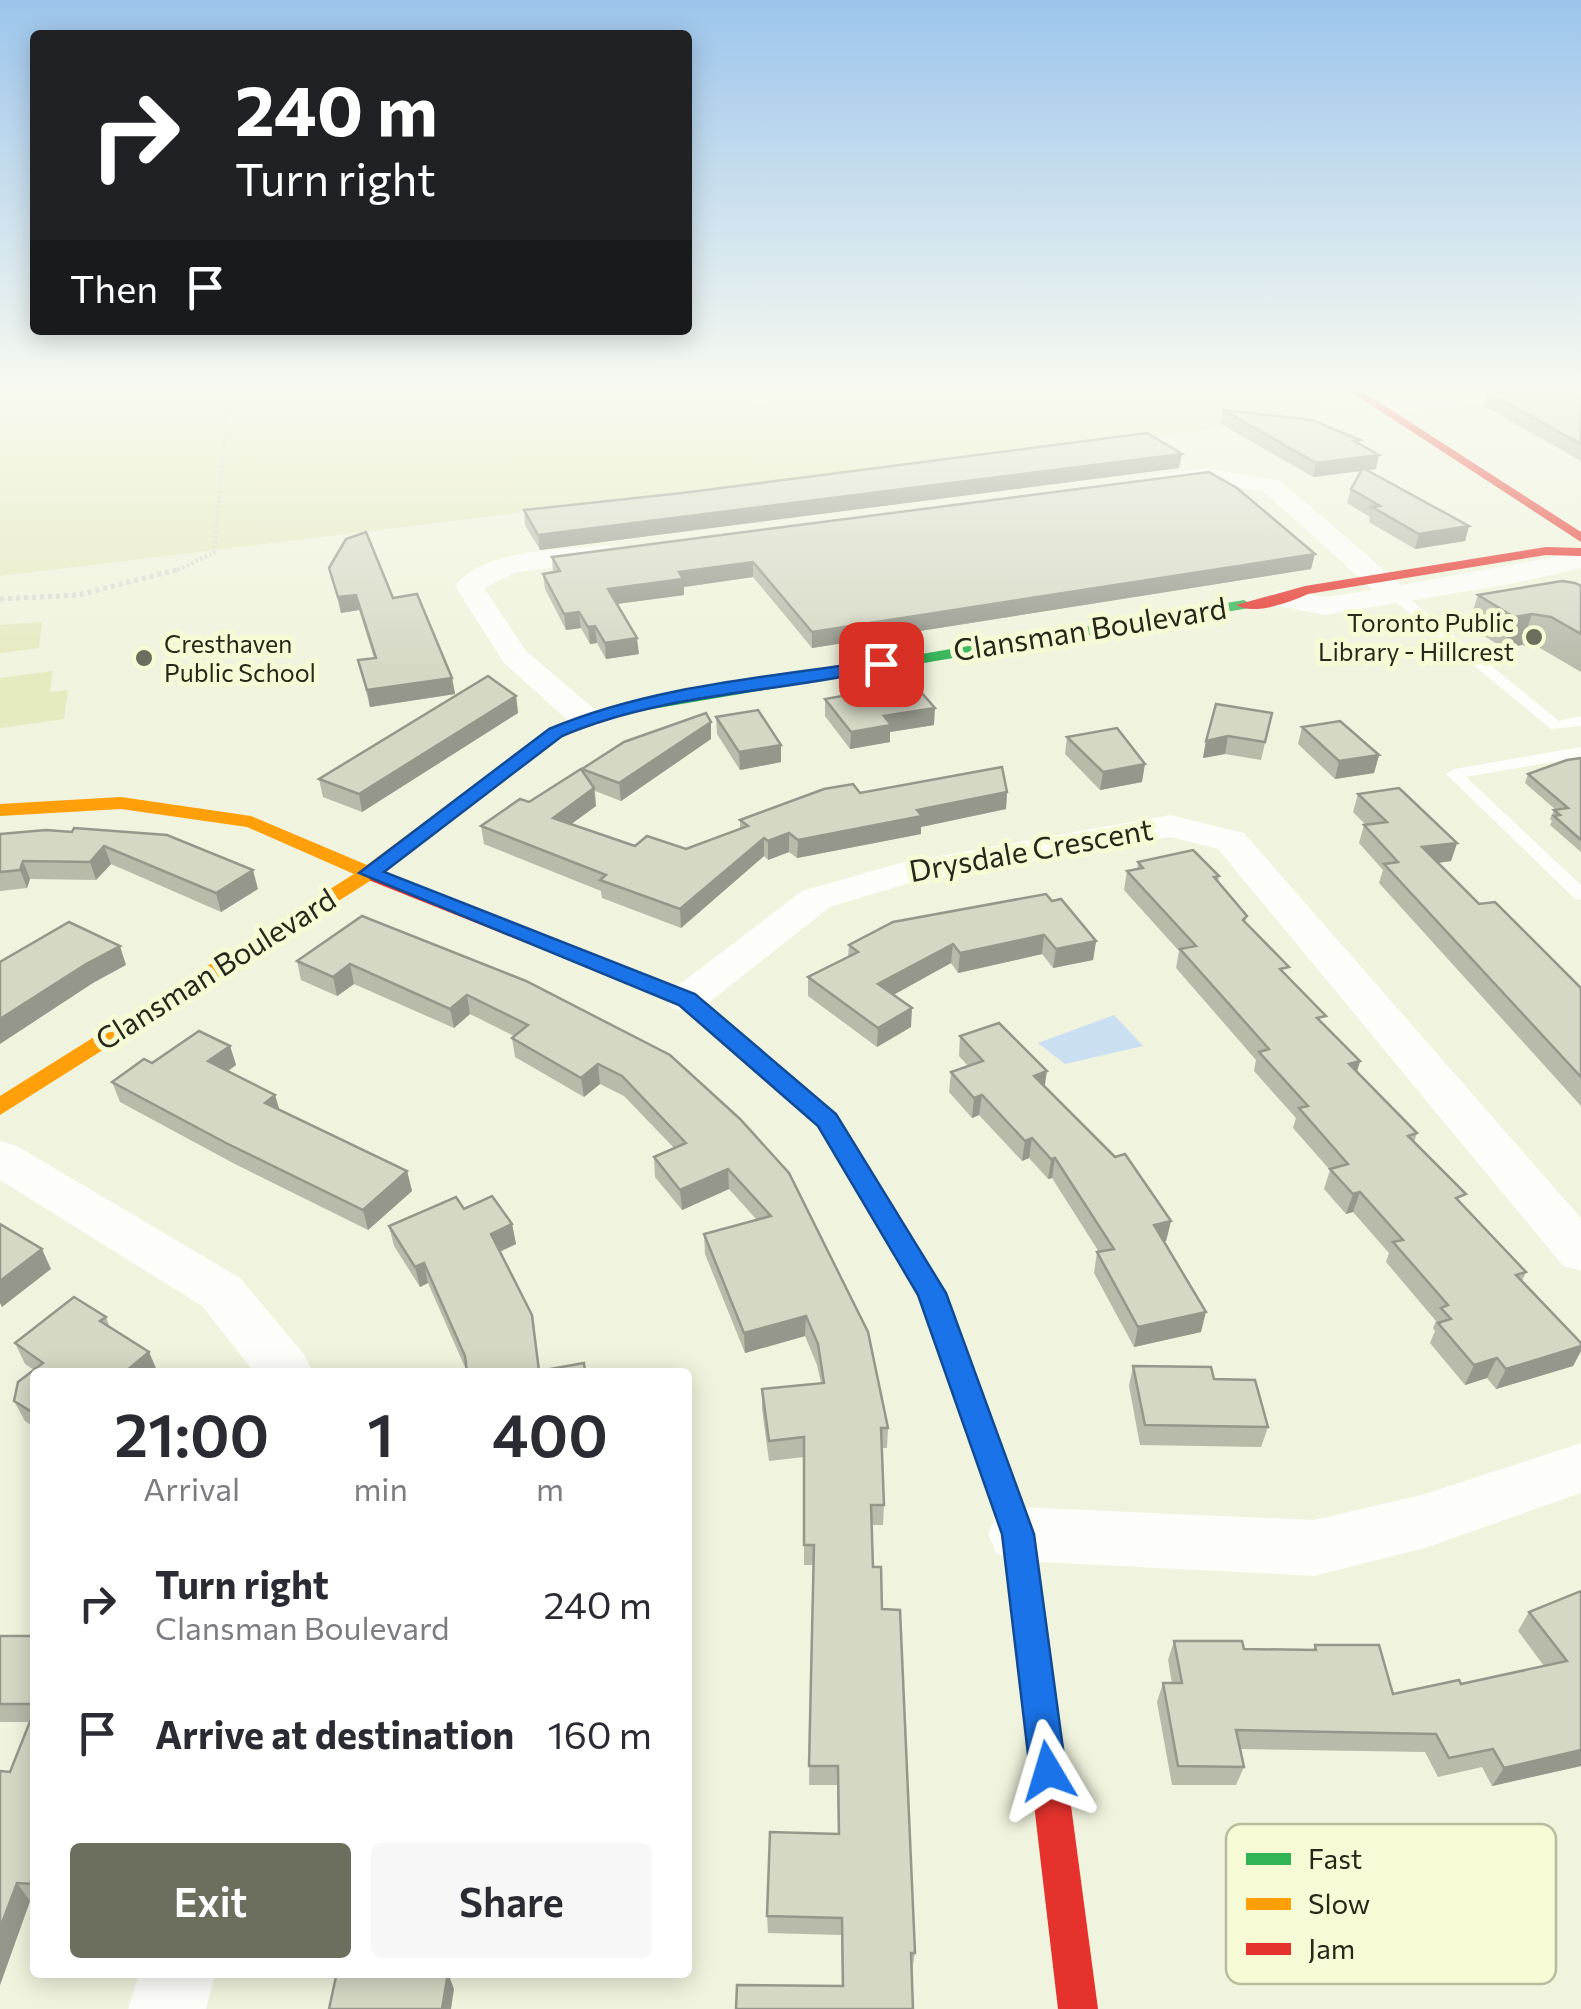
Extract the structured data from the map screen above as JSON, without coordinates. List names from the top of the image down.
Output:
{
  "streets": {
    "street": ["Clansman Boulevard", "Drysdale Crescent"]
  },
  "places": ["Toronto Public Library - Hillcrest", "Cresthaven Public School"],
  "legend": ["Fast", "Slow", "Jam"],
  "page": {
    "turn": ["240 m", "Turn right"],
    "then": "Then",
    "eta": [
      "21:00",
      "Arrival",
      "1",
      "min",
      "400",
      "m"
    ],
    "list": [
      {
        "name": "Turn right",
        "note": "Clansman Boulevard",
        "value": "240 m"
      },
      {
        "name": "Arrive at destination",
        "value": "160 m"
      }
    ],
    "buttons": ["Exit", "Share"]
  }
}
